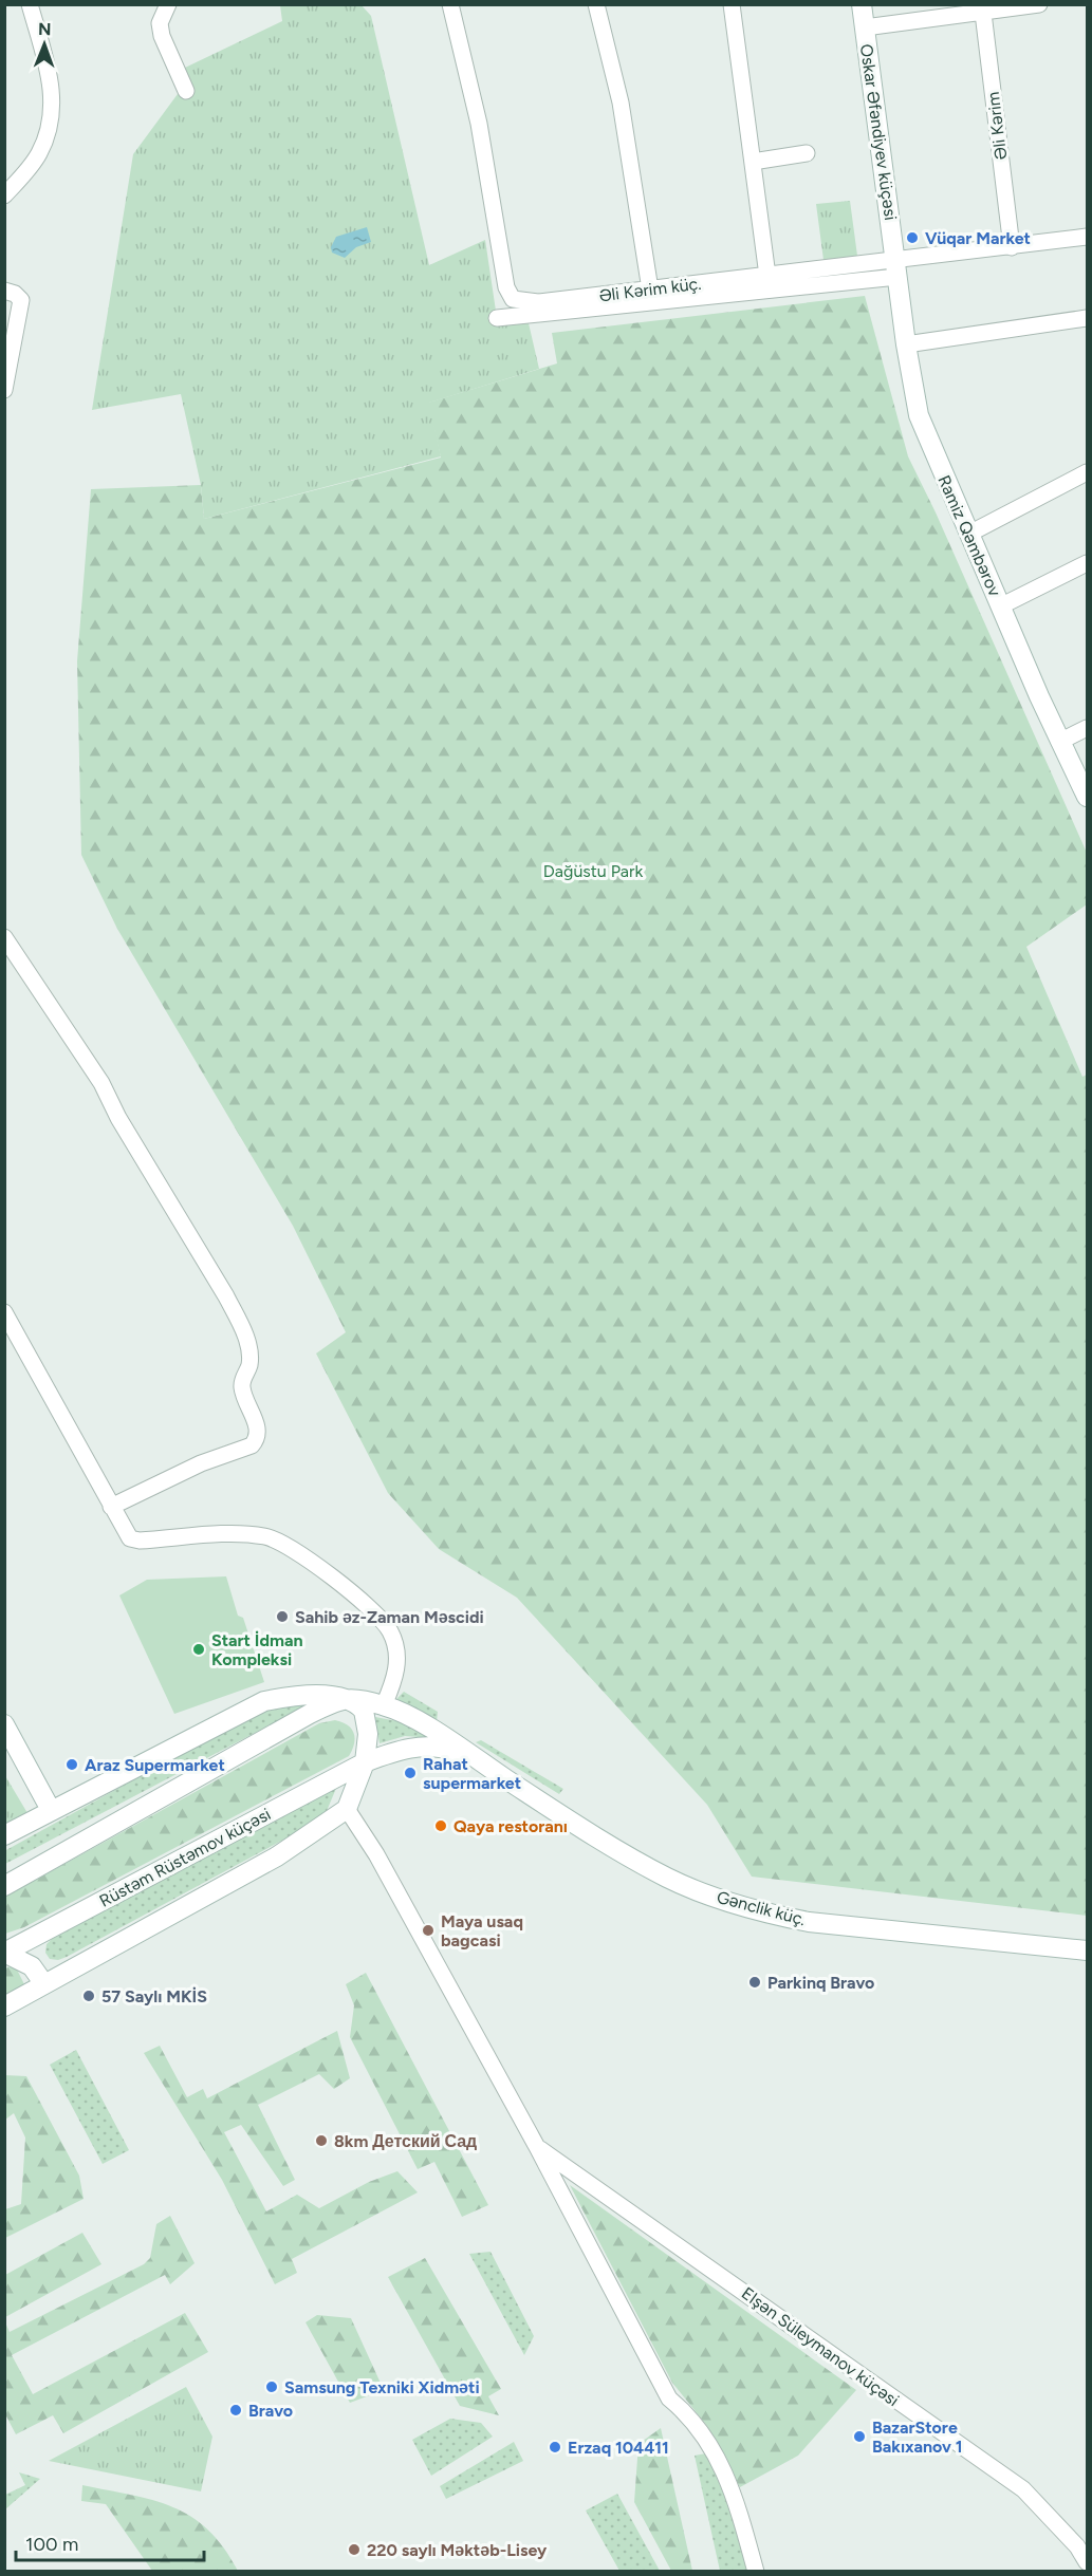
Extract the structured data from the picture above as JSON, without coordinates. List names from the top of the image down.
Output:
{
  "streets": {
    "main road": [
      "Oskar Əfəndiyev küçəsi",
      "Ramiz Qəmbərov",
      "Rüstəm Rüstəmov küçəsi",
      "Gənclik küç."
    ],
    "street": ["Əli Kərim", "Əli Kərim küç.", "Elşən Süleymanov küçəsi"]
  },
  "crossings": [
    ["Əli Kərim", "Əli Kərim küç."],
    ["Oskar Əfəndiyev küçəsi", "Əli Kərim küç."],
    ["Oskar Əfəndiyev küçəsi", "Ramiz Qəmbərov"],
    ["Əli Kərim küç.", "Ramiz Qəmbərov"],
    ["Rüstəm Rüstəmov küçəsi", "Gənclik küç."]
  ],
  "parks": ["Dağüstu Park"],
  "places": [
    "Vüqar Market",
    "Sahib əz-Zaman Məscidi",
    "Start İdman Kompleksi",
    "Araz Supermarket",
    "Rahat supermarket",
    "Qaya restoranı",
    "Maya usaq bagcasi",
    "Parkinq Bravo",
    "57 Saylı MKİS",
    "8km Детский Сад",
    "Samsung Texniki Xidməti",
    "Bravo",
    "BazarStore Bakıxanov 1",
    "Erzaq 104411",
    "220 saylı Məktəb-Lisey"
  ],
  "scale_bar": "100 m",
  "north": "top"
}
